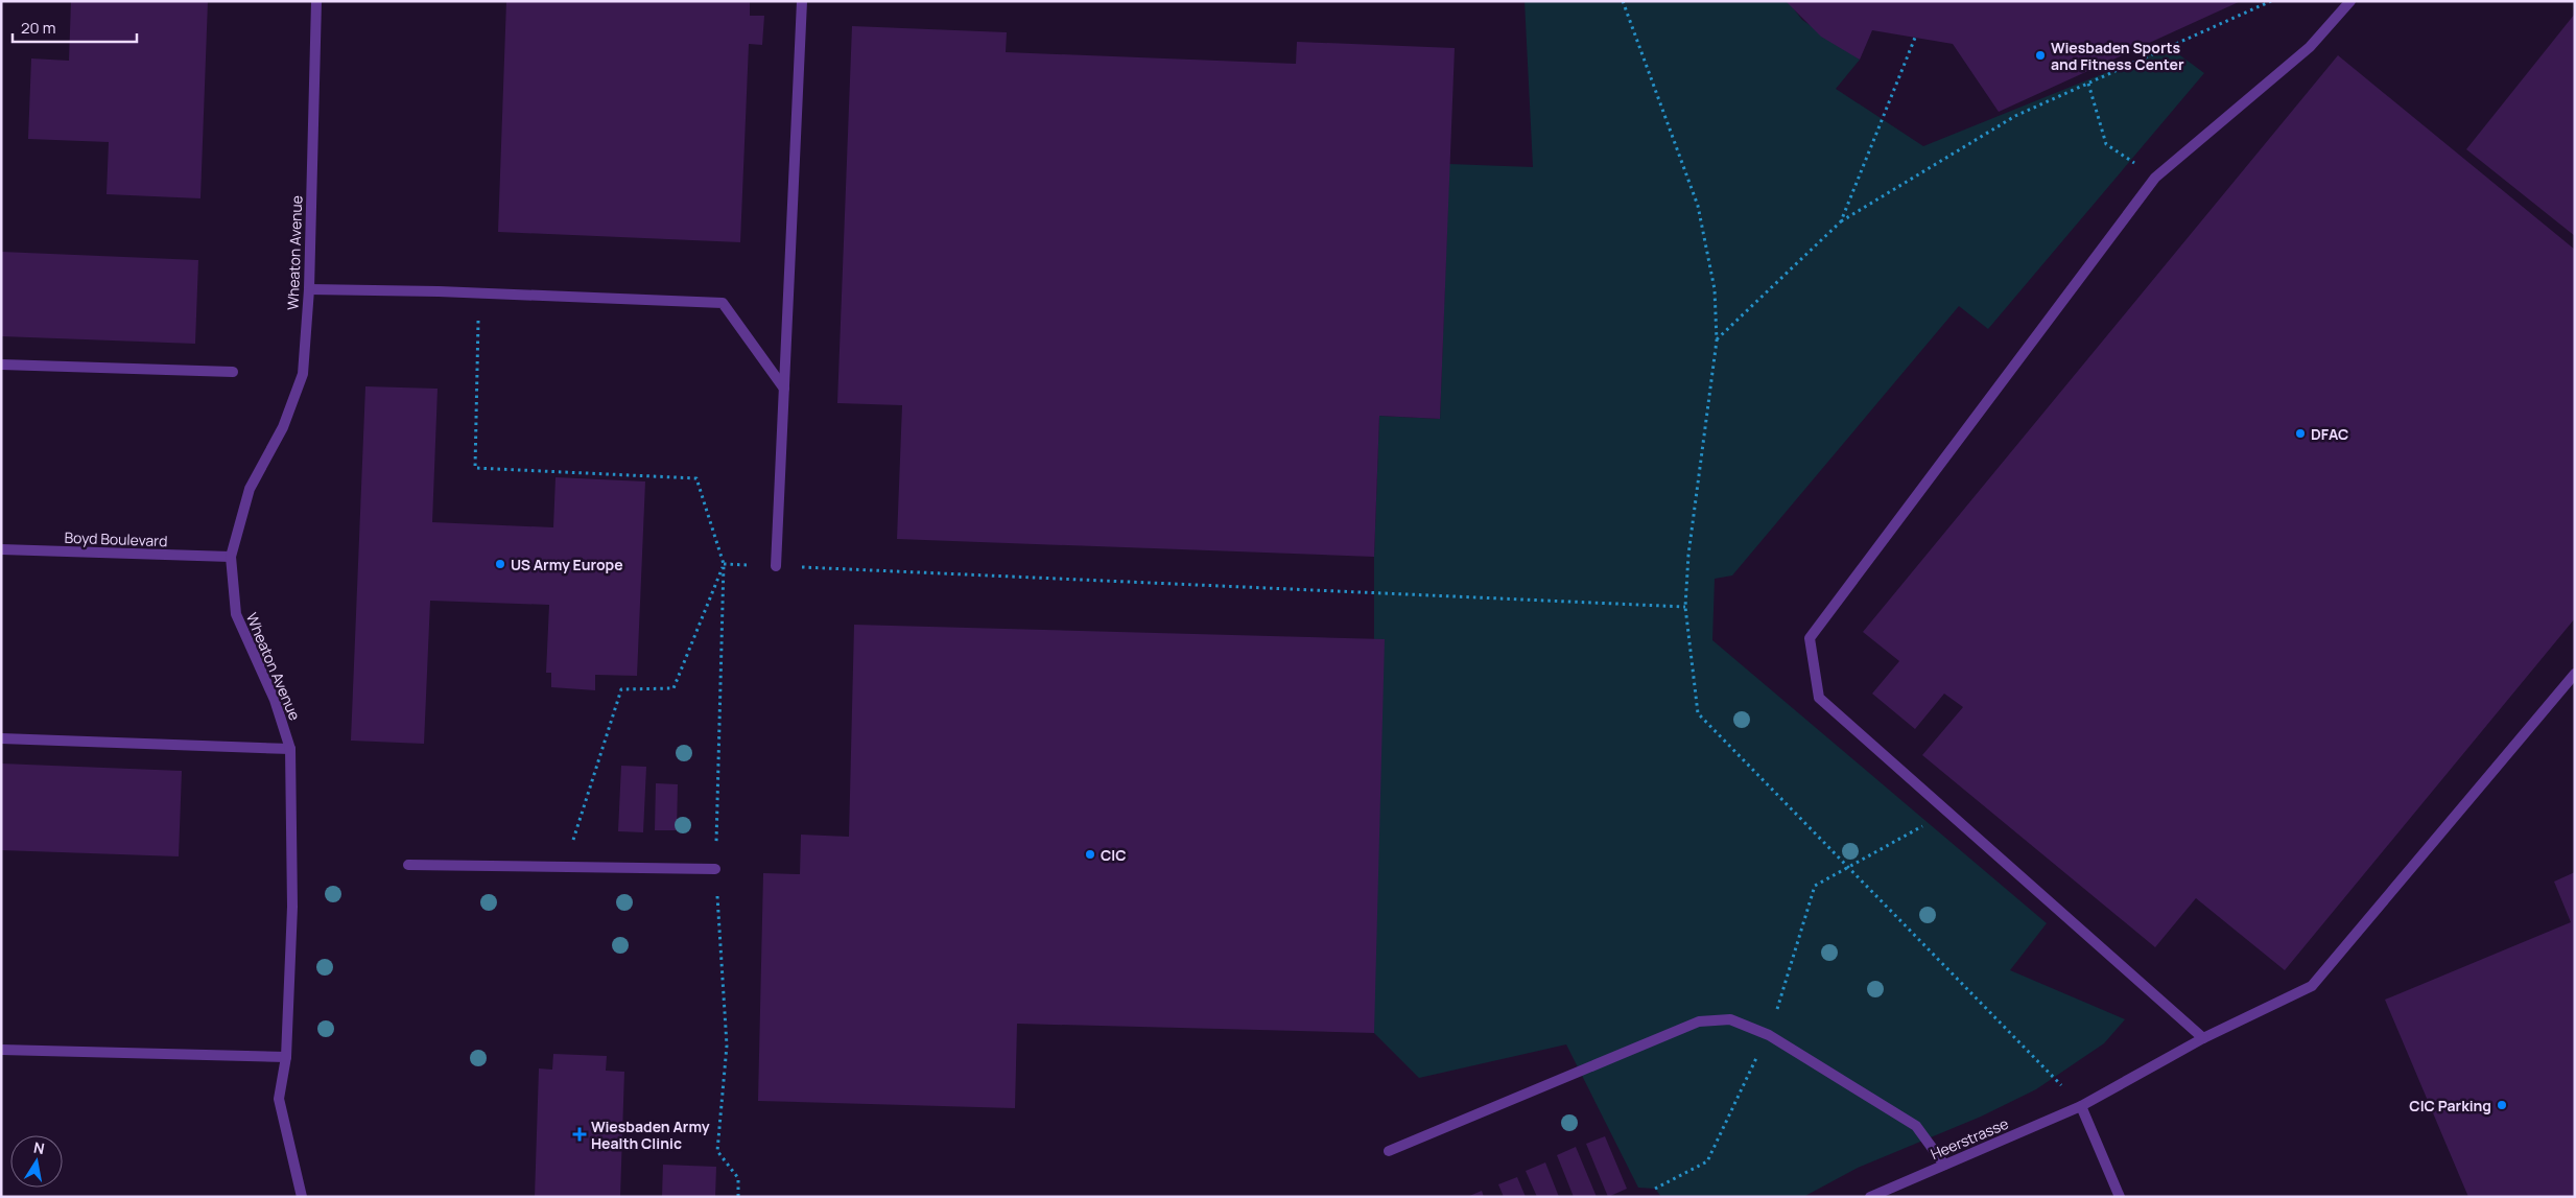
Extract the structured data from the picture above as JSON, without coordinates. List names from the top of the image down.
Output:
{
  "streets": {
    "street": ["Wheaton Avenue", "Boyd Boulevard", "Heerstrasse"]
  },
  "crossings": [
    ["Wheaton Avenue", "Boyd Boulevard"]
  ],
  "places": {
    "other": [
      "Wiesbaden Sports and Fitness Center",
      "DFAC",
      "US Army Europe",
      "CIC",
      "CIC Parking"
    ],
    "health": ["Wiesbaden Army Health Clinic"]
  },
  "scale_bar": "20 m",
  "north": "top"
}
